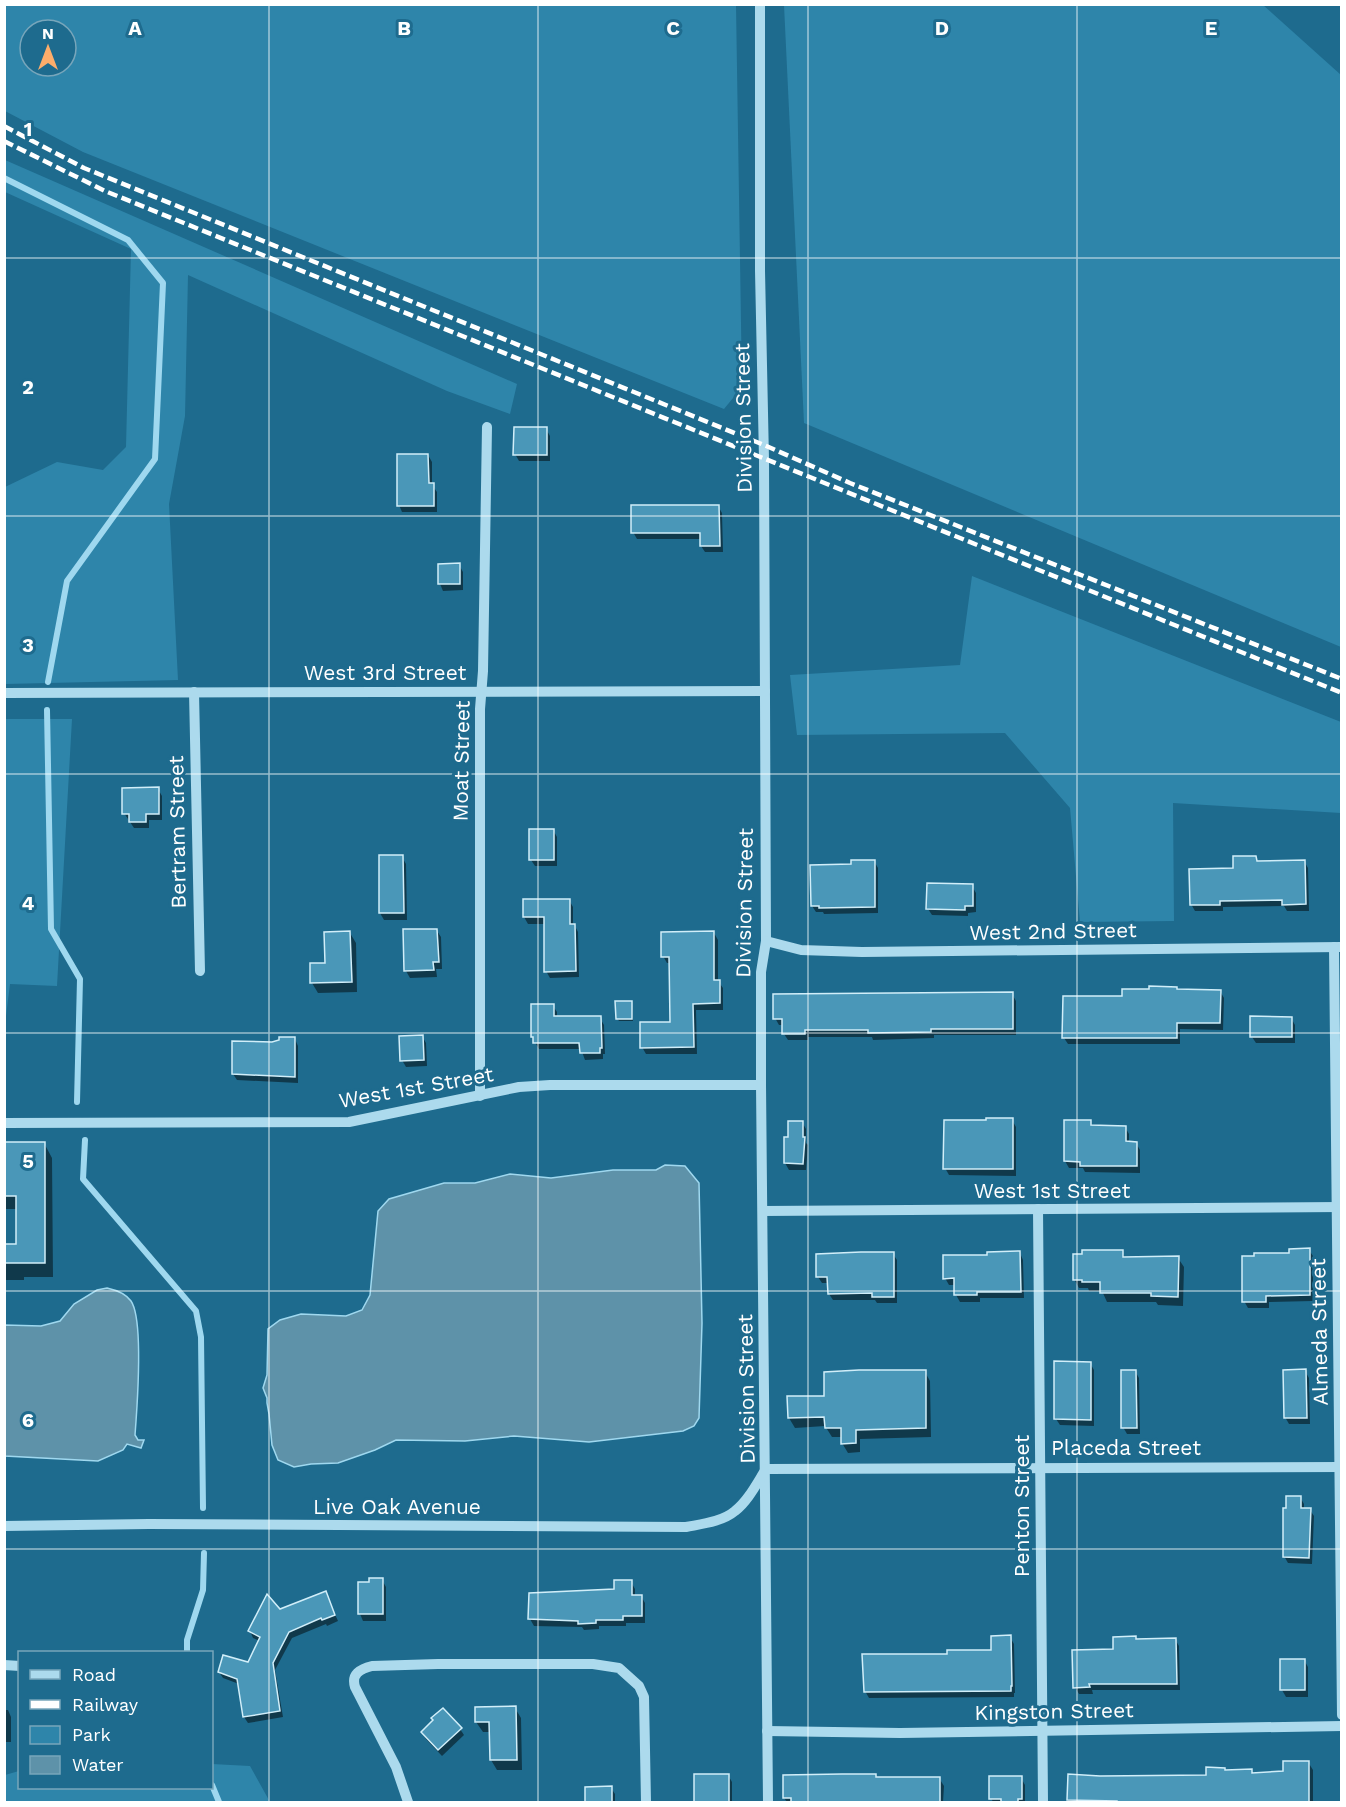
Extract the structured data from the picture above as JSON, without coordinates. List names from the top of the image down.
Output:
{
  "streets": {
    "street": [
      "Division Street",
      "West 3rd Street",
      "Moat Street",
      "Bertram Street",
      "West 2nd Street",
      "West 1st Street",
      "Almeda Street",
      "Placeda Street",
      "Live Oak Avenue",
      "Penton Street",
      "Kingston Street"
    ]
  },
  "crossings": [
    ["Division Street", "West 3rd Street"],
    ["Division Street", "West 2nd Street"],
    ["Division Street", "West 1st Street"],
    ["Division Street", "Placeda Street"],
    ["Division Street", "Live Oak Avenue"],
    ["Division Street", "Kingston Street"],
    ["West 3rd Street", "Moat Street"],
    ["West 3rd Street", "Bertram Street"],
    ["Moat Street", "West 1st Street"],
    ["West 2nd Street", "Almeda Street"],
    ["West 1st Street", "Almeda Street"],
    ["West 1st Street", "Penton Street"],
    ["Almeda Street", "Placeda Street"],
    ["Placeda Street", "Live Oak Avenue"],
    ["Placeda Street", "Penton Street"],
    ["Penton Street", "Kingston Street"]
  ],
  "legend": [
    "Road",
    "Railway",
    "Park",
    "Water"
  ],
  "north": "top",
  "grid": {
    "columns": [
      "A",
      "B",
      "C",
      "D",
      "E"
    ],
    "rows": [
      "1",
      "2",
      "3",
      "4",
      "5",
      "6"
    ]
  }
}
